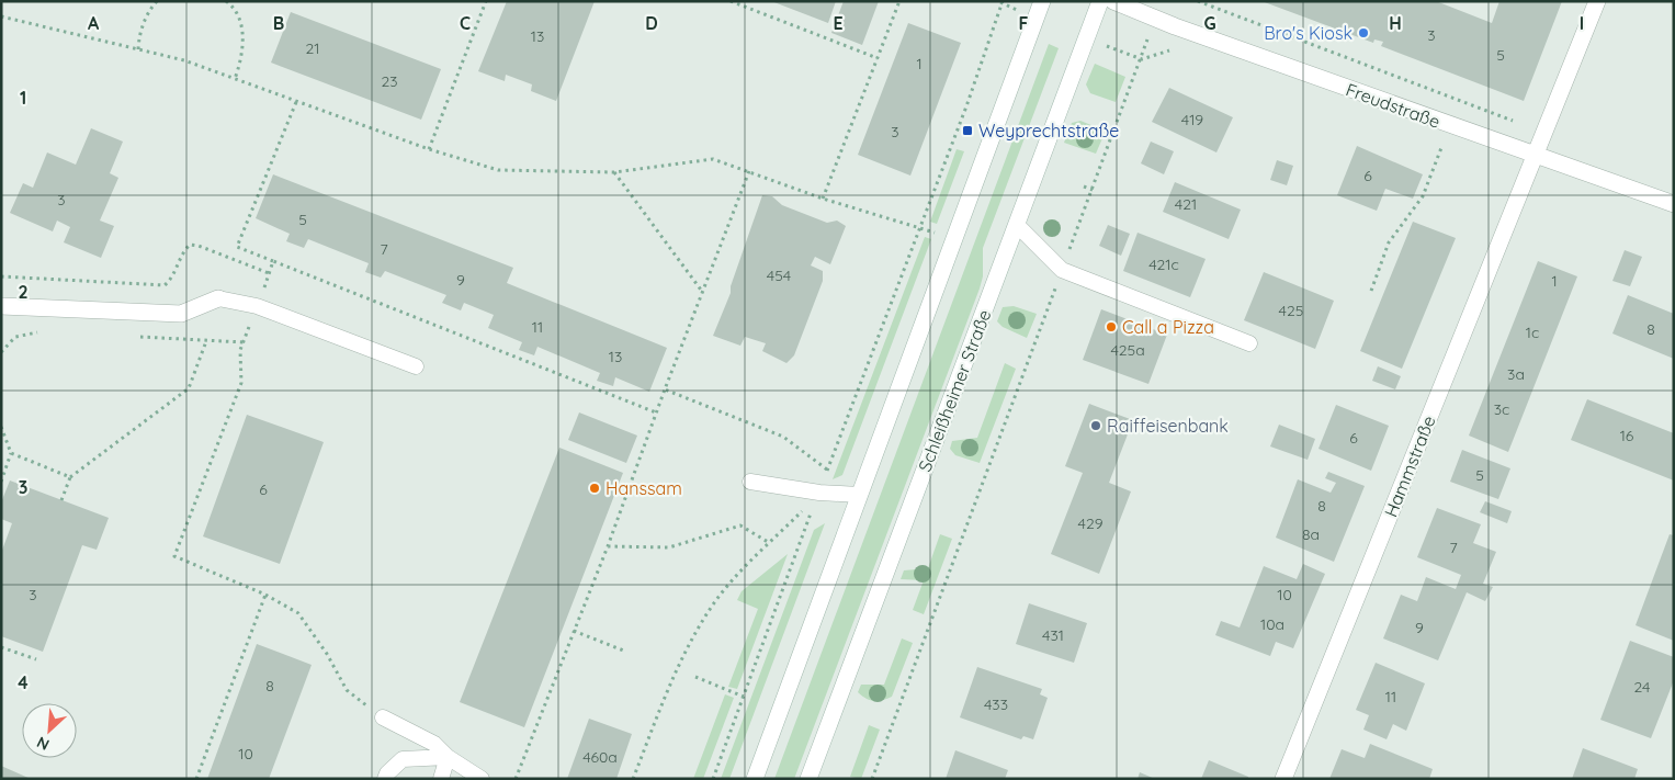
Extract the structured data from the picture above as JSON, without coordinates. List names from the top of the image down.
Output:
{
  "streets": {
    "main road": ["Freudstraße", "Schleißheimer Straße", "Hammstraße"]
  },
  "crossings": [
    ["Freudstraße", "Hammstraße"]
  ],
  "places": {
    "other": [
      "Bro's Kiosk",
      "Call a Pizza",
      "Raiffeisenbank",
      "Hanssam"
    ],
    "transit": ["Weyprechtstraße"]
  },
  "house_numbers": [
    "3",
    "13",
    "21",
    "5",
    "1",
    "23",
    "419",
    "3",
    "6",
    "3",
    "421",
    "5",
    "7",
    "421c",
    "454",
    "9",
    "1",
    "425",
    "11",
    "8",
    "1c",
    "425a",
    "13",
    "3a",
    "3c",
    "16",
    "6",
    "5",
    "6",
    "8",
    "429",
    "8a",
    "7",
    "3",
    "10",
    "10a",
    "9",
    "431",
    "8",
    "24",
    "11",
    "433",
    "10",
    "460a"
  ],
  "north": "bottom left",
  "grid": {
    "columns": [
      "A",
      "B",
      "C",
      "D",
      "E",
      "F",
      "G",
      "H",
      "I"
    ],
    "rows": [
      "1",
      "2",
      "3",
      "4"
    ]
  }
}
